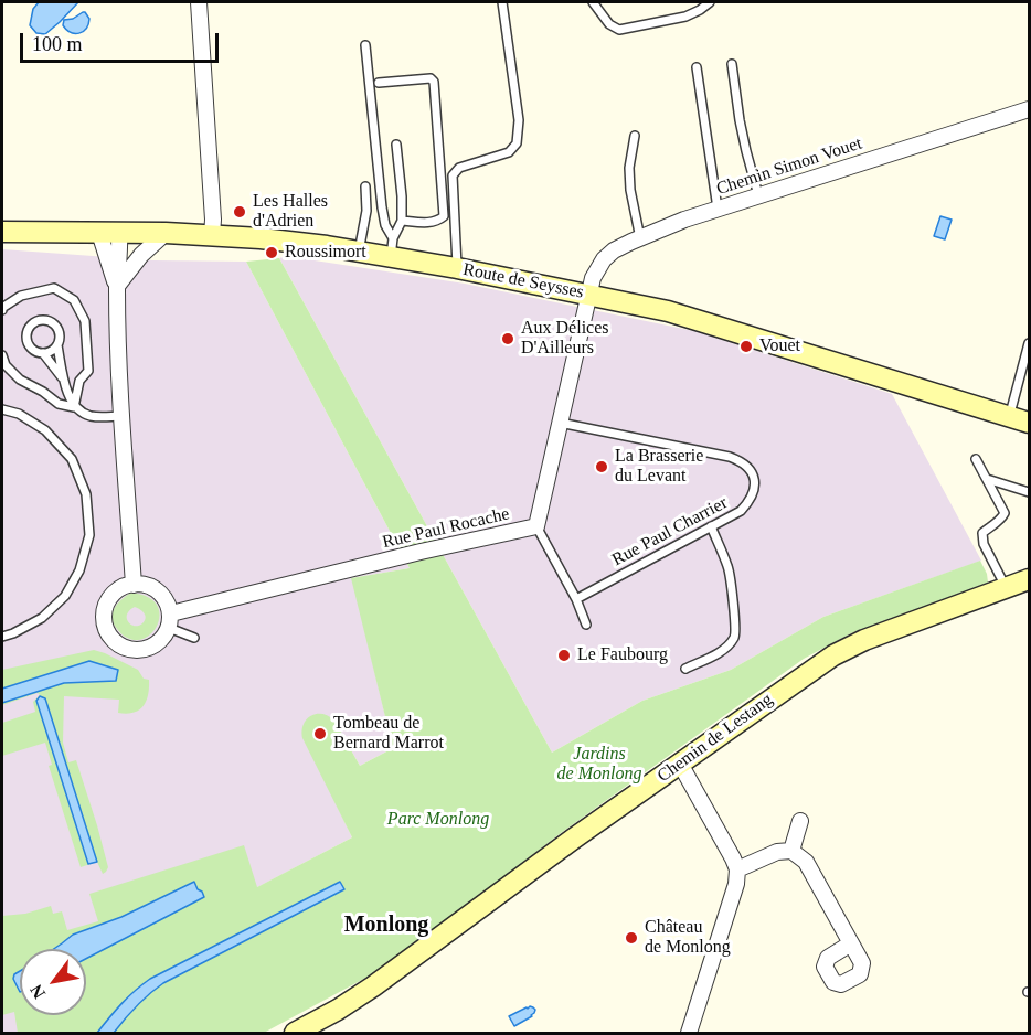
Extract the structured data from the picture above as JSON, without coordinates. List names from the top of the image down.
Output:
{
  "streets": {
    "main road": ["Route de Seysses", "Chemin de Lestang"],
    "street": ["Chemin Simon Vouet", "Rue Paul Rocache"],
    "lane": ["Rue Paul Charrier"]
  },
  "crossings": [
    ["Chemin Simon Vouet", "Route de Seysses"],
    ["Chemin Simon Vouet", "Rue Paul Rocache"],
    ["Route de Seysses", "Rue Paul Rocache"],
    ["Rue Paul Rocache", "Rue Paul Charrier"]
  ],
  "districts": ["Monlong"],
  "parks": ["Jardins de Monlong", "Parc Monlong"],
  "places": [
    "Les Halles d'Adrien",
    "Roussimort",
    "Aux Délices D'Ailleurs",
    "Vouet",
    "La Brasserie du Levant",
    "Le Faubourg",
    "Tombeau de Bernard Marrot",
    "Château de Monlong"
  ],
  "scale_bar": "100 m",
  "north": "bottom left"
}
